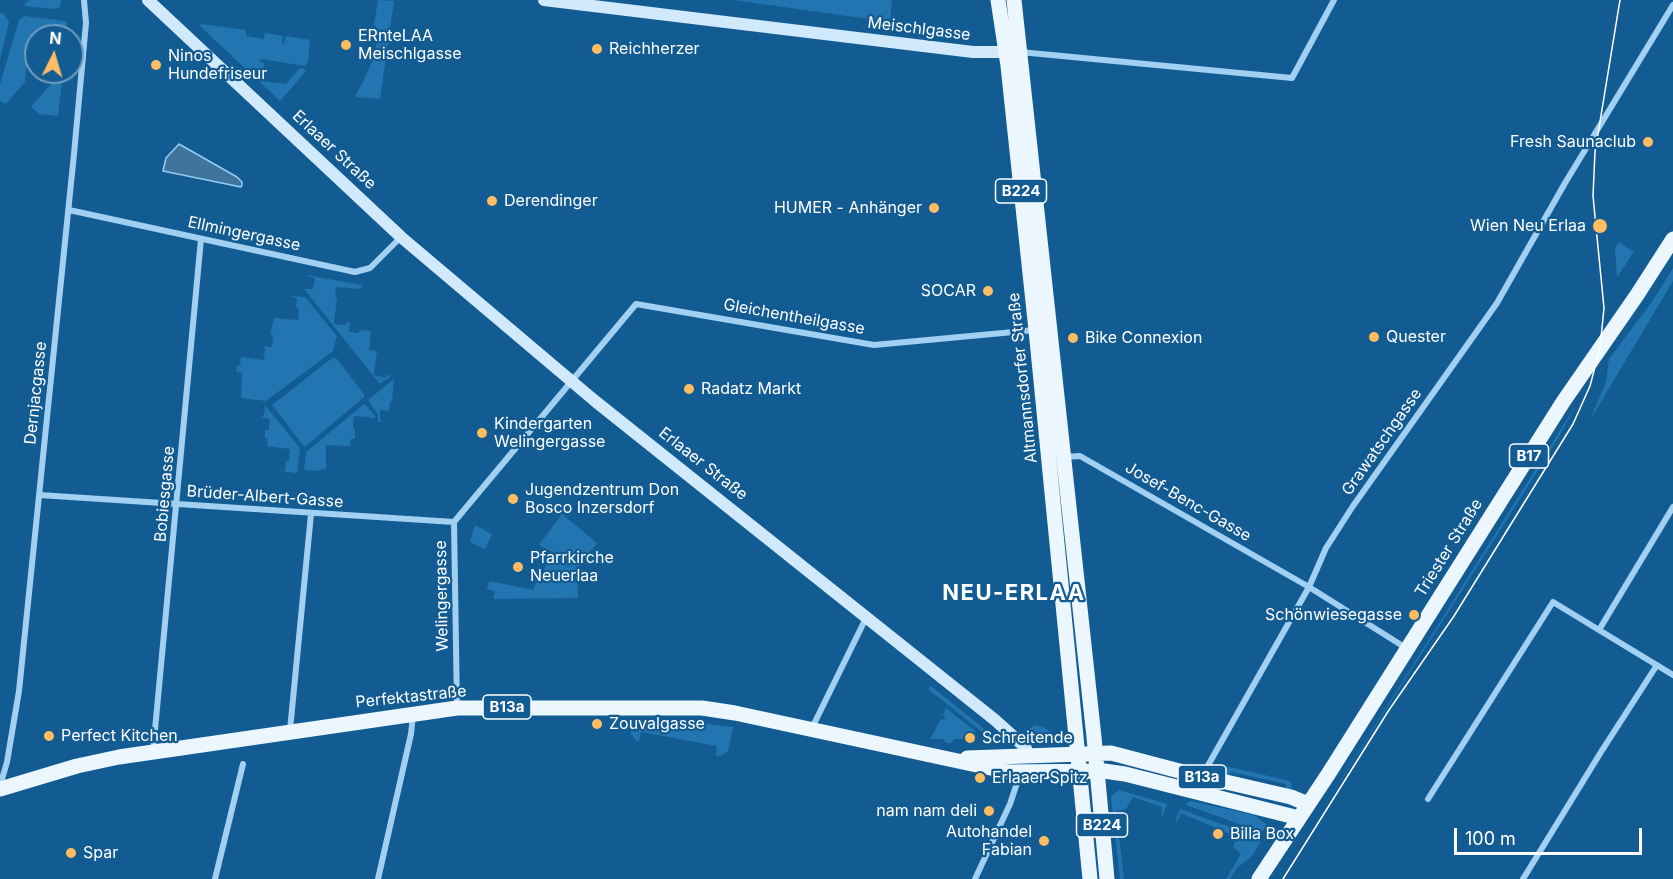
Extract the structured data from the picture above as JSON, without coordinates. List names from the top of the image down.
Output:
{
  "streets": {
    "main road": [
      "B224",
      "Altmannsdorfer Straße",
      "B17",
      "Triester Straße",
      "Perfektastraße",
      "B13a"
    ],
    "street": [
      "Meischlgasse",
      "Erlaaer Straße",
      "Ellmingergasse",
      "Gleichentheilgasse",
      "Dernjacgasse",
      "Grawatschgasse",
      "Bobiesgasse",
      "Brüder-Albert-Gasse",
      "Josef-Benc-Gasse",
      "Welingergasse"
    ]
  },
  "crossings": [
    ["Meischlgasse", "Altmannsdorfer Straße"],
    ["Erlaaer Straße", "Ellmingergasse"],
    ["Erlaaer Straße", "Gleichentheilgasse"],
    ["Erlaaer Straße", "Welingergasse"],
    ["Erlaaer Straße", "Perfektastraße"],
    ["Erlaaer Straße", "B13a"],
    ["Ellmingergasse", "Dernjacgasse"],
    ["Ellmingergasse", "Bobiesgasse"],
    ["Gleichentheilgasse", "Altmannsdorfer Straße"],
    ["Gleichentheilgasse", "Welingergasse"],
    ["Altmannsdorfer Straße", "Josef-Benc-Gasse"],
    ["Altmannsdorfer Straße", "B13a"],
    ["Dernjacgasse", "Brüder-Albert-Gasse"],
    ["Dernjacgasse", "Perfektastraße"],
    ["Grawatschgasse", "Josef-Benc-Gasse"],
    ["Grawatschgasse", "B13a"],
    ["Bobiesgasse", "Brüder-Albert-Gasse"],
    ["Bobiesgasse", "Perfektastraße"],
    ["Brüder-Albert-Gasse", "Welingergasse"],
    ["Triester Straße", "B13a"],
    ["Welingergasse", "Perfektastraße"],
    ["Perfektastraße", "B13a"]
  ],
  "districts": ["NEU-ERLAA"],
  "places": [
    "ERnteLAA Meischlgasse",
    "Reichherzer",
    "Ninos Hundefriseur",
    "Fresh Saunaclub",
    "Derendinger",
    "HUMER - Anhänger",
    "Wien Neu Erlaa",
    "SOCAR",
    "Quester",
    "Bike Connexion",
    "Radatz Markt",
    "Kindergarten Welingergasse",
    "Jugendzentrum Don Bosco Inzersdorf",
    "Pfarrkirche Neuerlaa",
    "Schönwiesegasse",
    "Zouvalgasse",
    "Perfect Kitchen",
    "Schreitende",
    "Erlaaer Spitz",
    "nam nam deli",
    "Billa Box",
    "Autohandel Fabian",
    "Spar"
  ],
  "scale_bar": "100 m",
  "north": "top"
}
